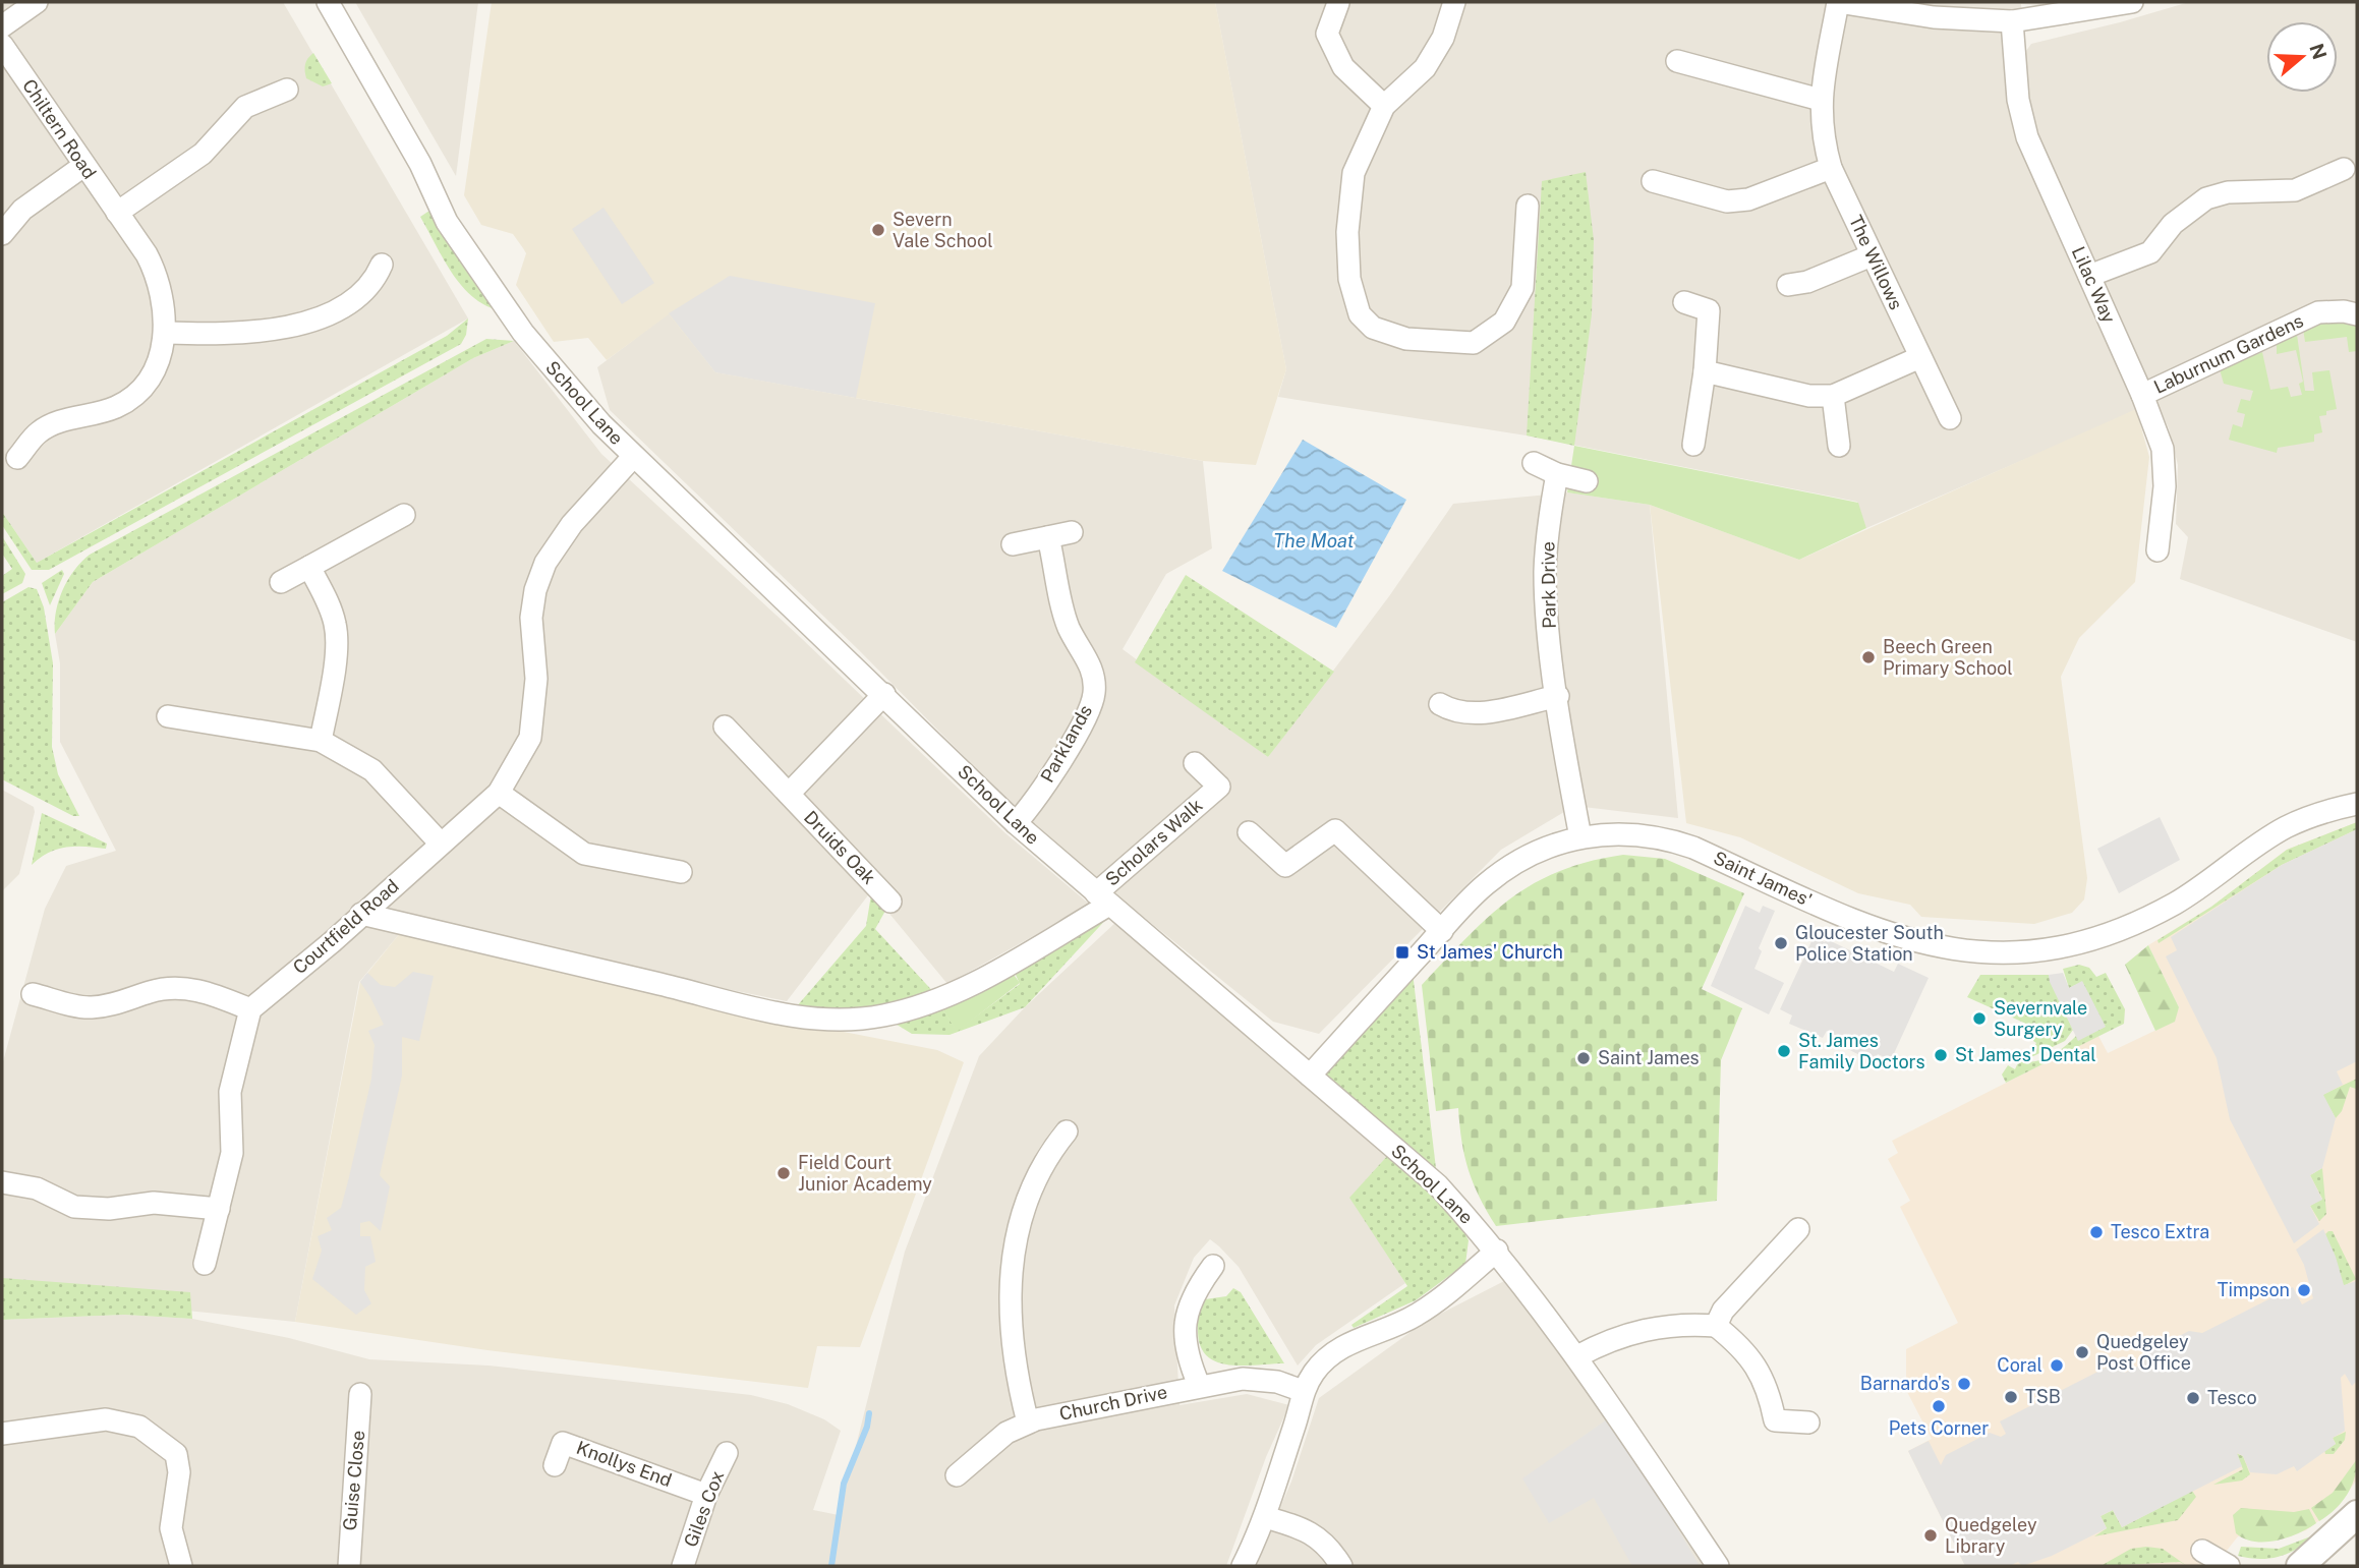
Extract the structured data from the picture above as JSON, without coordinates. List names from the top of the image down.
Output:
{
  "streets": {
    "street": [
      "Chiltern Road",
      "The Willows",
      "Lilac Way",
      "Laburnum Gardens",
      "School Lane",
      "Park Drive",
      "Parklands",
      "Scholars Walk",
      "Druids Oak",
      "Saint James'",
      "Courtfield Road",
      "Church Drive",
      "Knollys End",
      "Guise Close",
      "Giles Cox"
    ]
  },
  "crossings": [
    ["Lilac Way", "Laburnum Gardens"],
    ["School Lane", "Parklands"],
    ["School Lane", "Scholars Walk"],
    ["School Lane", "Saint James'"],
    ["School Lane", "Courtfield Road"],
    ["Park Drive", "Saint James'"],
    ["Knollys End", "Giles Cox"]
  ],
  "water": ["The Moat"],
  "places": {
    "other": [
      "Severn Vale School",
      "Beech Green Primary School",
      "Gloucester South Police Station",
      "Severnvale Surgery",
      "St. James Family Doctors",
      "St James' Dental",
      "Saint James",
      "Field Court Junior Academy",
      "Tesco Extra",
      "Timpson",
      "Quedgeley Post Office",
      "Coral",
      "Barnardo's",
      "TSB",
      "Tesco",
      "Pets Corner",
      "Quedgeley Library"
    ],
    "transit": ["St James' Church"]
  },
  "north": "right"
}
